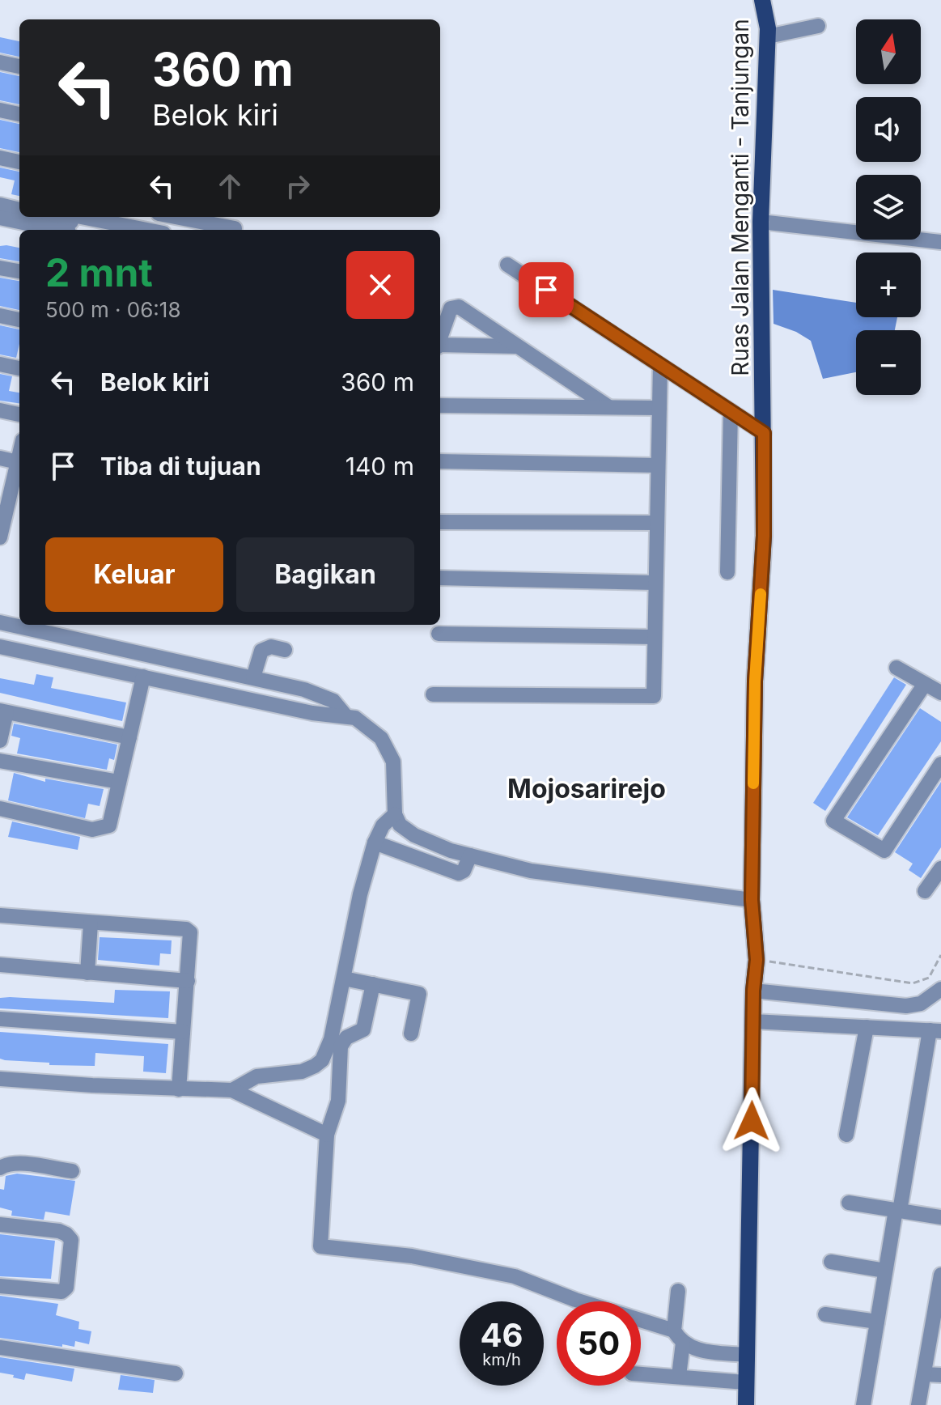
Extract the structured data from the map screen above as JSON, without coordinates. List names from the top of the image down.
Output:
{
  "streets": {
    "main road": ["Ruas Jalan Menganti - Tanjungan"]
  },
  "districts": ["Mojosarirejo"],
  "north": "top",
  "page": {
    "map_buttons": ["+", "−"],
    "turn": ["360 m", "Belok kiri"],
    "heading": ["2 mnt", "500 m · 06:18"],
    "list": [
      {
        "name": "Belok kiri",
        "value": "360 m"
      },
      {
        "name": "Tiba di tujuan",
        "value": "140 m"
      }
    ],
    "buttons": ["Keluar", "Bagikan"],
    "speed": "46 km/h",
    "limit": "50"
  }
}
